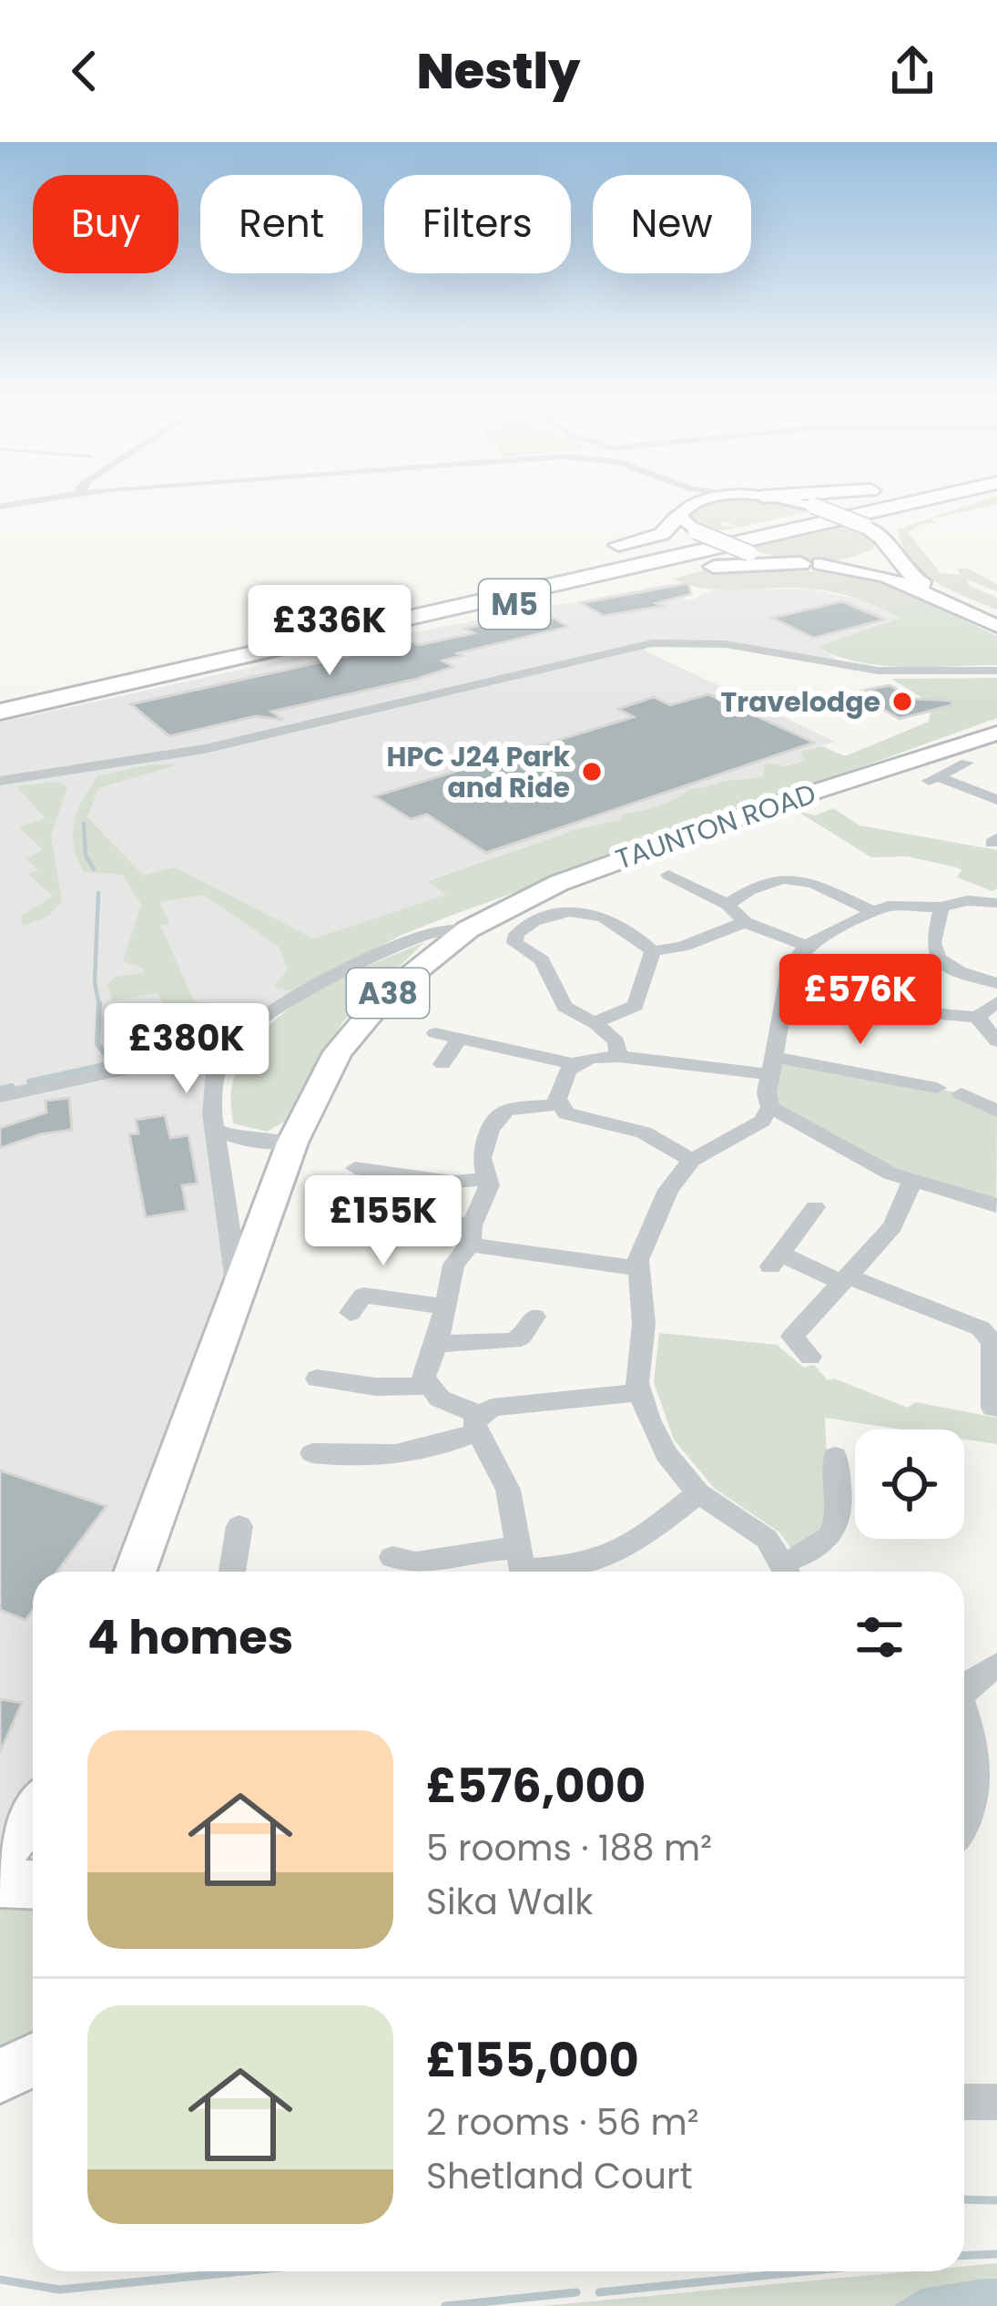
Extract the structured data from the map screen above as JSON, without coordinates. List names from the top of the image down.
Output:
{
  "streets": {
    "highway": ["M5"],
    "main road": ["TAUNTON ROAD", "A38"]
  },
  "places": ["Travelodge", "HPC J24 Park and Ride"],
  "page": {
    "header": "Nestly",
    "chip": [
      "Buy",
      "Rent",
      "Filters",
      "New"
    ],
    "price": [
      "£336K",
      "£576K",
      "£380K",
      "£155K"
    ],
    "heading": "4 homes",
    "list": [
      {
        "name": "£576,000",
        "note": "5 rooms · 188 m² · Sika Walk"
      },
      {
        "name": "£155,000",
        "note": "2 rooms · 56 m² · Shetland Court"
      }
    ]
  }
}
